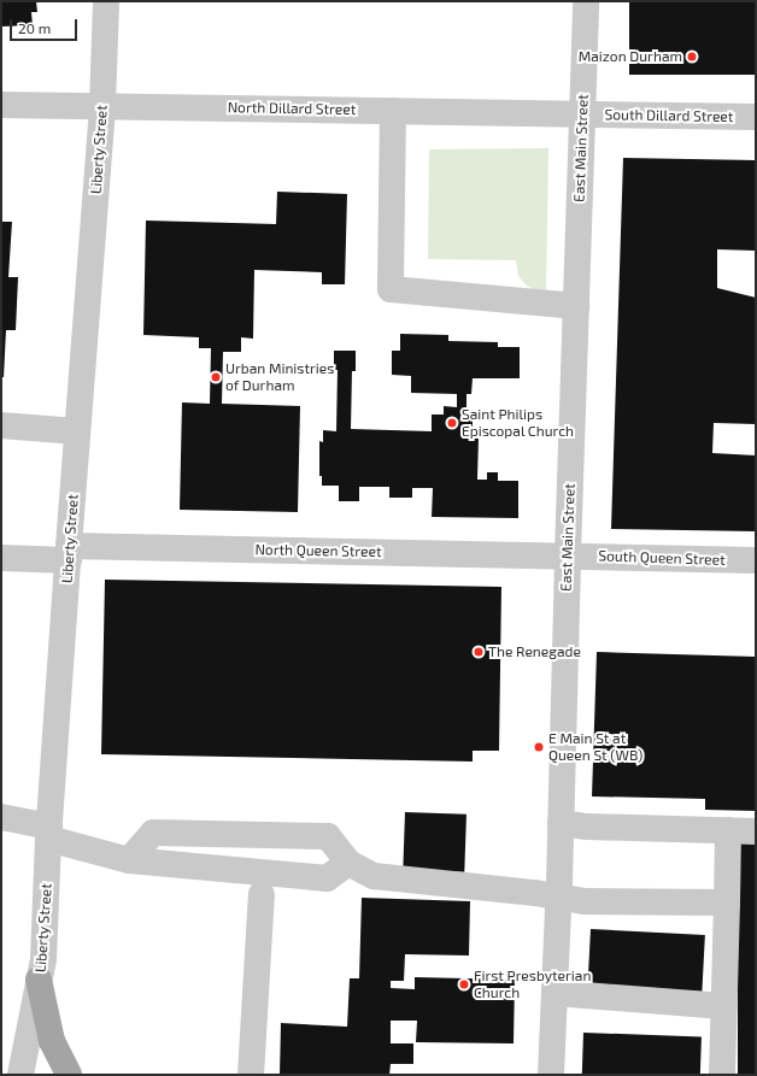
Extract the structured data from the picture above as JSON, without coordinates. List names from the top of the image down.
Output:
{
  "streets": {
    "street": [
      "North Dillard Street",
      "South Dillard Street",
      "East Main Street",
      "Liberty Street",
      "North Queen Street",
      "South Queen Street"
    ]
  },
  "crossings": [
    ["North Dillard Street", "South Dillard Street"],
    ["North Dillard Street", "East Main Street"],
    ["North Dillard Street", "Liberty Street"],
    ["South Dillard Street", "East Main Street"],
    ["East Main Street", "North Queen Street"],
    ["East Main Street", "South Queen Street"],
    ["Liberty Street", "North Queen Street"],
    ["North Queen Street", "South Queen Street"]
  ],
  "places": [
    "Maizon Durham",
    "Urban Ministries of Durham",
    "Saint Philips Episcopal Church",
    "The Renegade",
    "E Main St at Queen St (WB)",
    "First Presbyterian Church"
  ],
  "scale_bar": "20 m"
}
